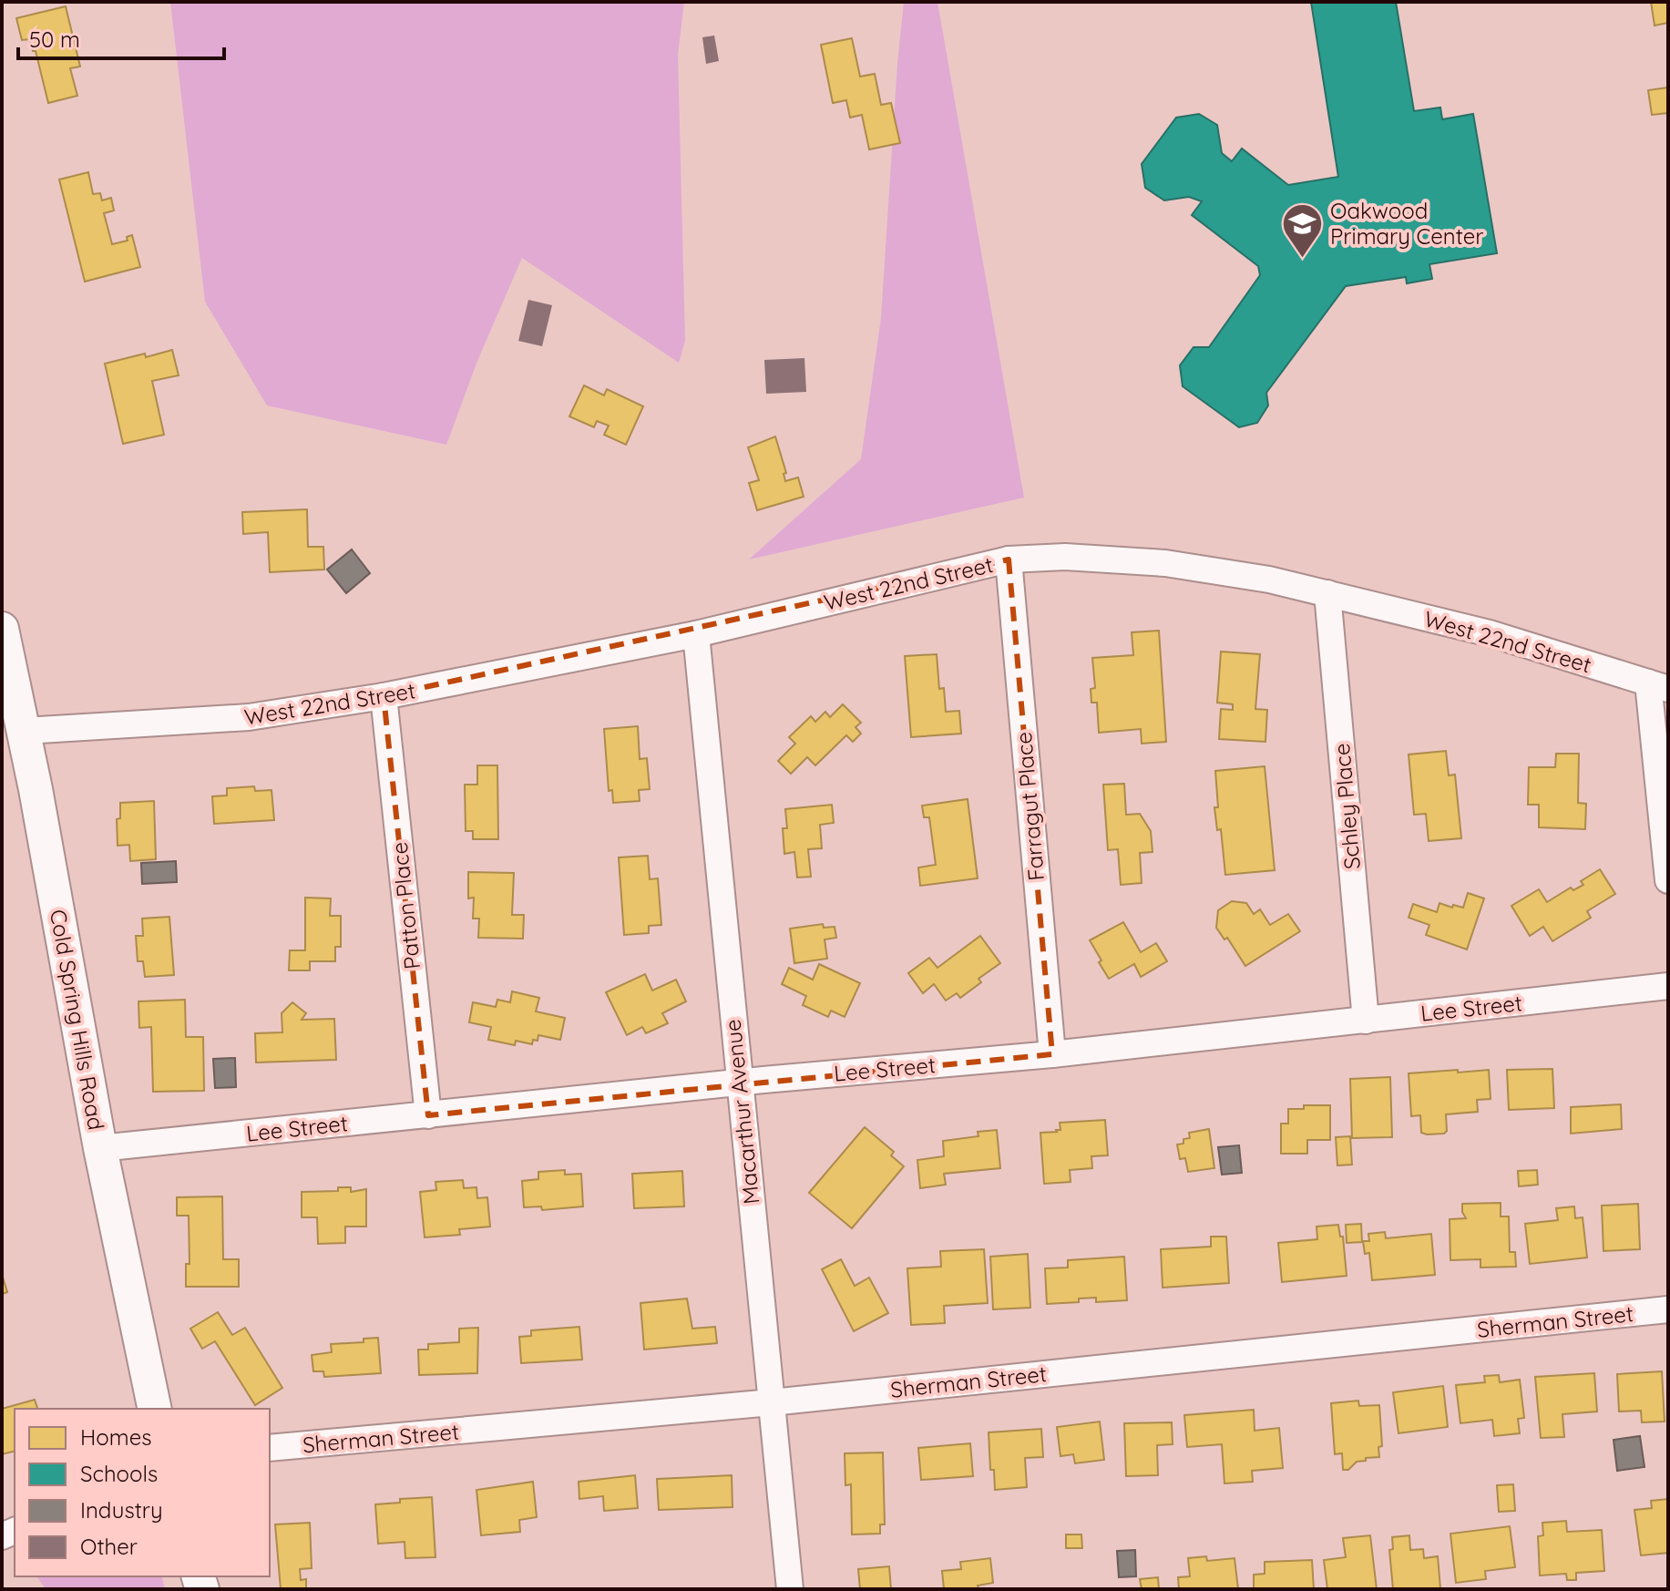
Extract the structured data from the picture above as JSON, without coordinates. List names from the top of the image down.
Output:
{
  "streets": {
    "street": [
      "West 22nd Street",
      "Farragut Place",
      "Schley Place",
      "Patton Place",
      "Lee Street",
      "Cold Spring Hills Road",
      "Macarthur Avenue",
      "Sherman Street"
    ]
  },
  "crossings": [
    ["West 22nd Street", "Farragut Place"],
    ["West 22nd Street", "Schley Place"],
    ["West 22nd Street", "Patton Place"],
    ["West 22nd Street", "Cold Spring Hills Road"],
    ["West 22nd Street", "Macarthur Avenue"],
    ["Farragut Place", "Lee Street"],
    ["Schley Place", "Lee Street"],
    ["Patton Place", "Lee Street"],
    ["Lee Street", "Cold Spring Hills Road"],
    ["Lee Street", "Macarthur Avenue"],
    ["Macarthur Avenue", "Sherman Street"]
  ],
  "places": {
    "school or university": ["Oakwood Primary Center"]
  },
  "legend": [
    "Homes",
    "Schools",
    "Industry",
    "Other"
  ],
  "scale_bar": "50 m"
}
